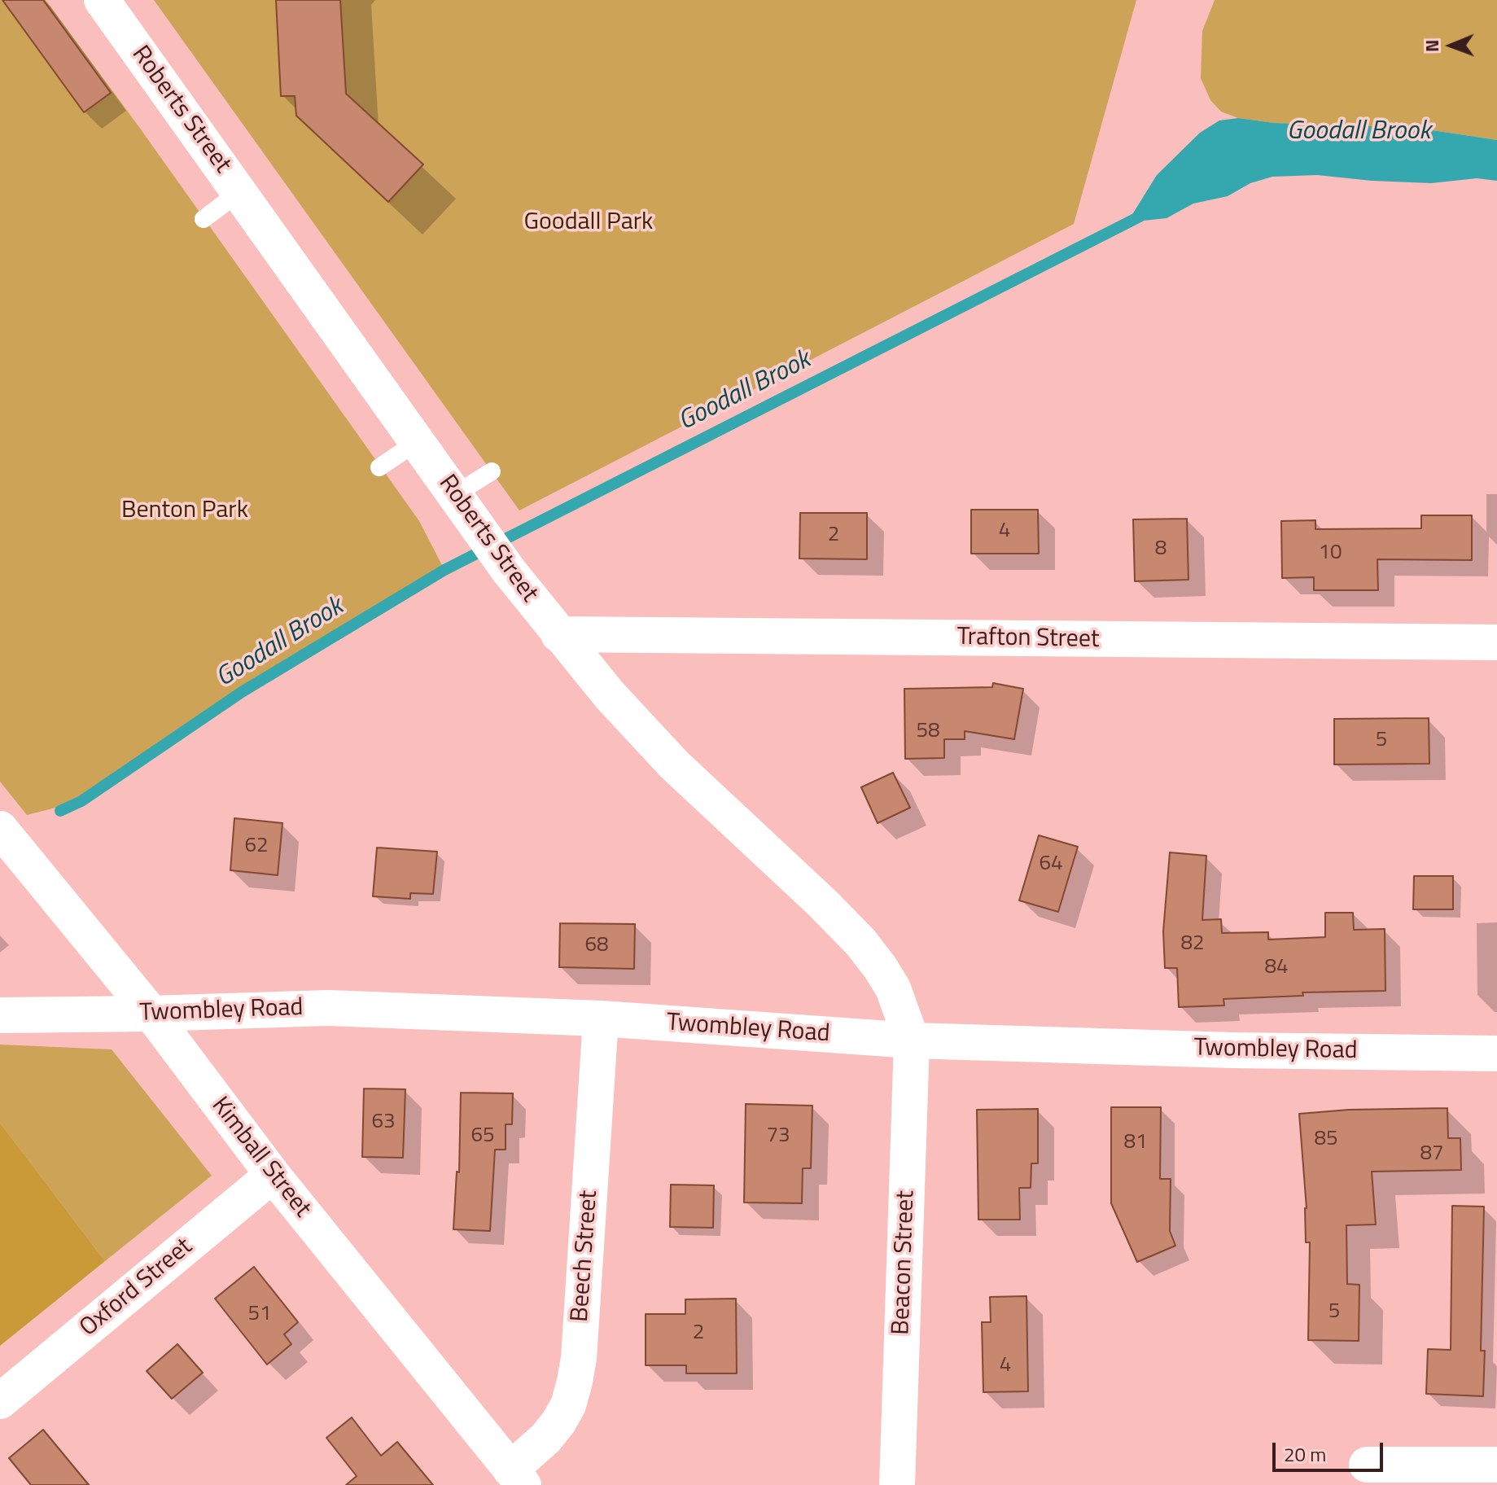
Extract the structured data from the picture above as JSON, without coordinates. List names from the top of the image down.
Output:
{
  "streets": {
    "street": [
      "Roberts Street",
      "Trafton Street",
      "Twombley Road",
      "Kimball Street",
      "Beech Street",
      "Beacon Street",
      "Oxford Street"
    ]
  },
  "crossings": [
    ["Roberts Street", "Trafton Street"],
    ["Roberts Street", "Twombley Road"],
    ["Roberts Street", "Beacon Street"],
    ["Twombley Road", "Kimball Street"],
    ["Twombley Road", "Beech Street"],
    ["Twombley Road", "Beacon Street"],
    ["Kimball Street", "Beech Street"],
    ["Kimball Street", "Oxford Street"]
  ],
  "water": ["Goodall Brook"],
  "parks": ["Goodall Park", "Benton Park"],
  "house_numbers": [
    "4",
    "2",
    "8",
    "10",
    "58",
    "5",
    "62",
    "64",
    "82",
    "68",
    "84",
    "63",
    "65",
    "73",
    "85",
    "81",
    "87",
    "5",
    "51",
    "2",
    "4"
  ],
  "scale_bar": "20 m",
  "north": "left"
}
